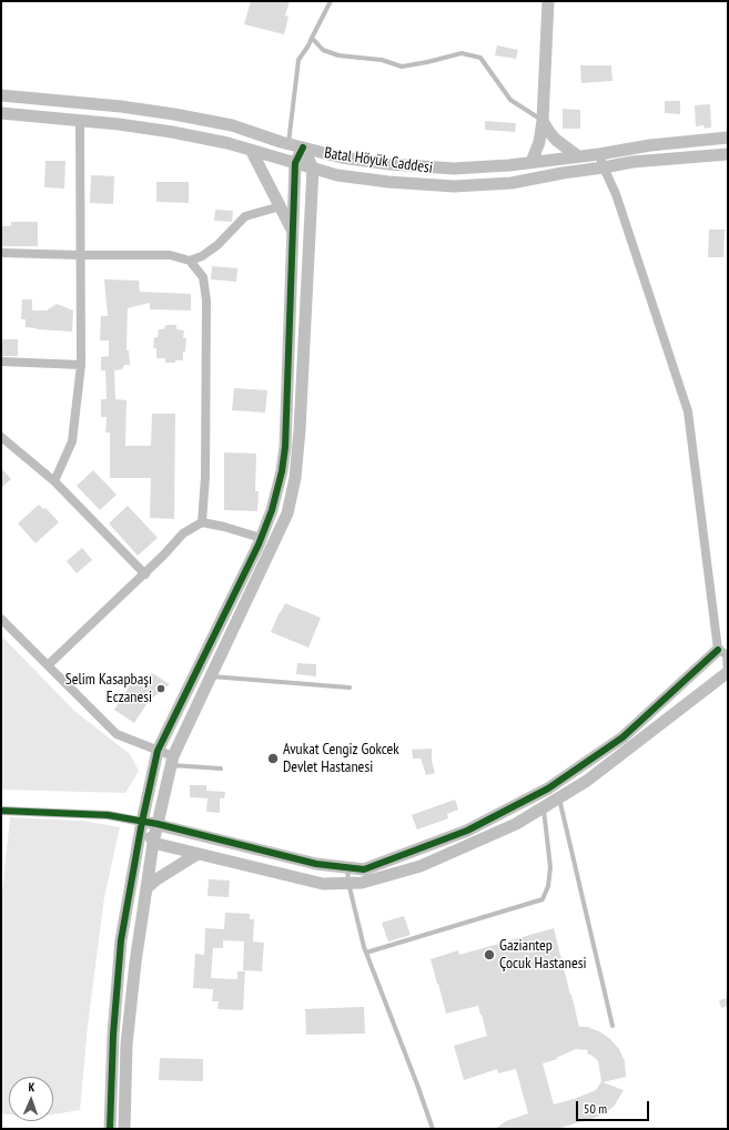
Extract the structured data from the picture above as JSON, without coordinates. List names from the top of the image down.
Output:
{
  "streets": {
    "street": ["Batal Höyük Caddesi"]
  },
  "places": ["Selim Kasapbaşı Eczanesi", "Avukat Cengiz Gokcek Devlet Hastanesi", "Gaziantep Çocuk Hastanesi"],
  "scale_bar": "50 m",
  "north": "top"
}
